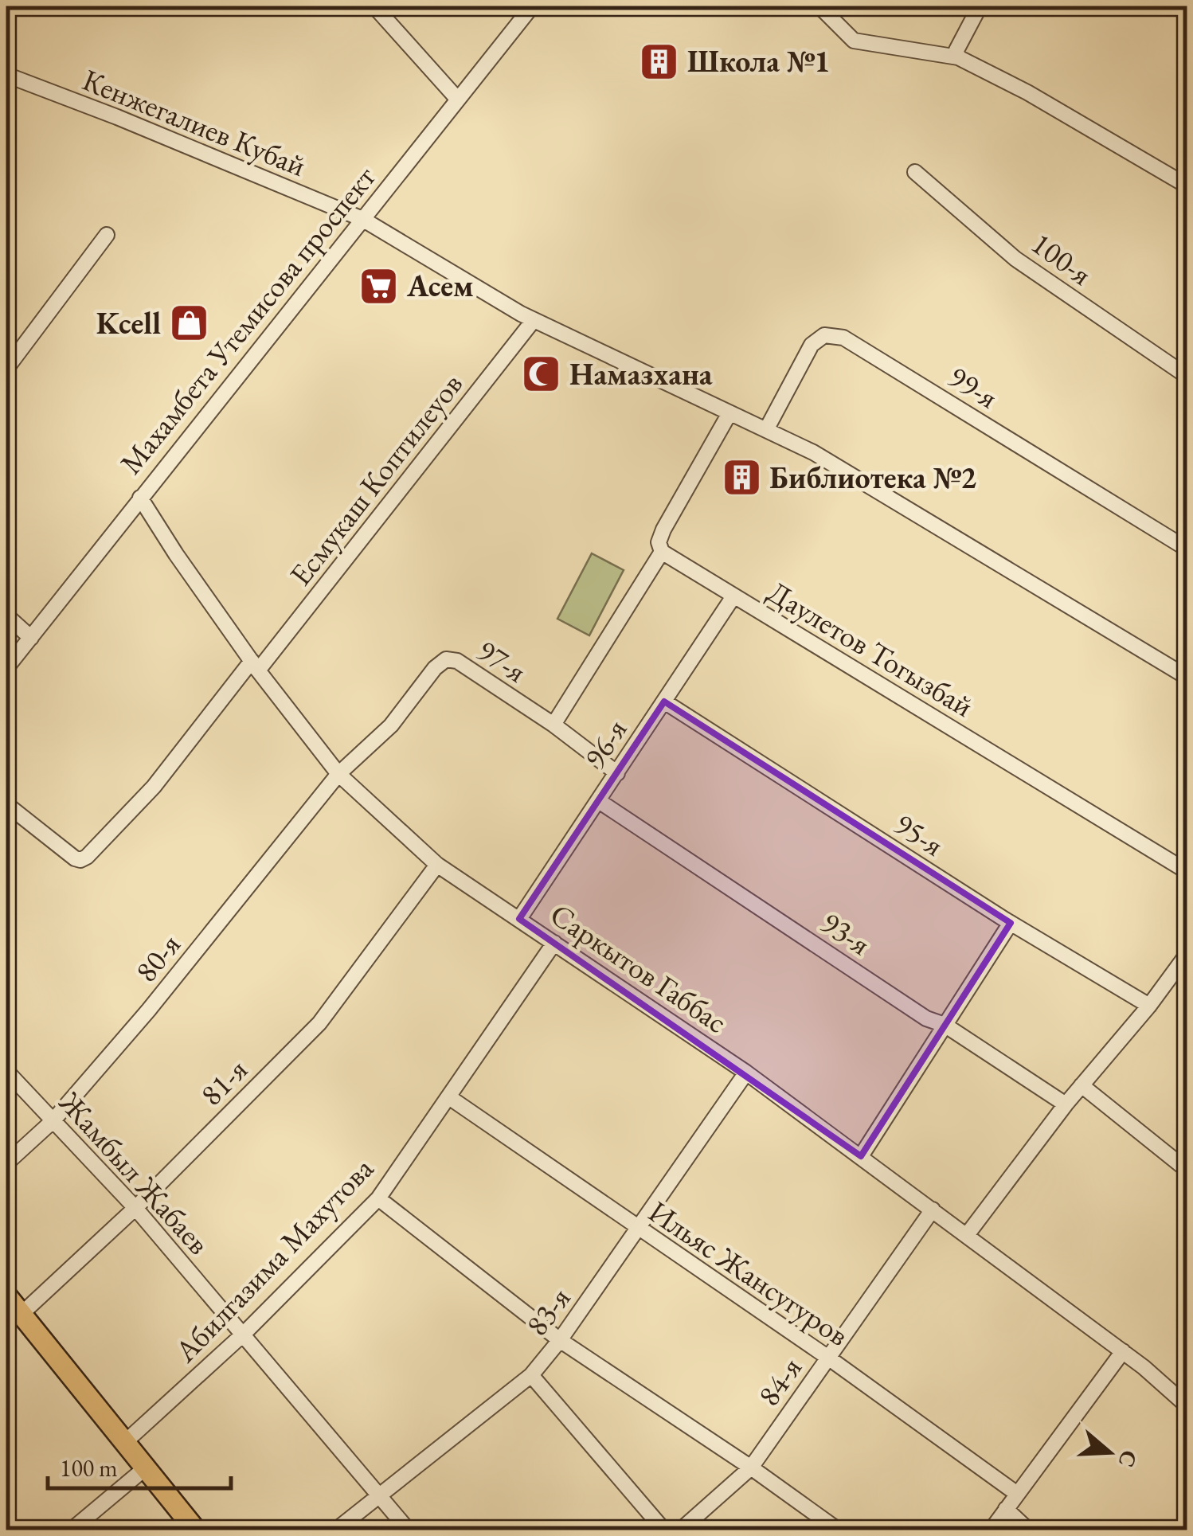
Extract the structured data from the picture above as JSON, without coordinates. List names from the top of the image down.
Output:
{
  "streets": {
    "street": [
      "Кенжегалиев Кубай",
      "100-я",
      "Махамбета Утемисова проспект",
      "99-я",
      "Есмукаш Коптилеуов",
      "Даулетов Тогызбай",
      "97-я",
      "96-я",
      "95-я",
      "93-я",
      "80-я",
      "Саркытов Габбас",
      "81-я",
      "Жамбыл Жабаев",
      "Абилгазима Махутова",
      "Ильяс Жансугуров",
      "83-я",
      "84-я"
    ]
  },
  "crossings": [
    ["Кенжегалиев Кубай", "Махамбета Утемисова проспект"],
    ["Кенжегалиев Кубай", "99-я"],
    ["Кенжегалиев Кубай", "Есмукаш Коптилеуов"],
    ["Махамбета Утемисова проспект", "Саркытов Габбас"],
    ["Есмукаш Коптилеуов", "Саркытов Габбас"],
    ["Даулетов Тогызбай", "96-я"],
    ["97-я", "96-я"],
    ["97-я", "80-я"],
    ["97-я", "Саркытов Габбас"],
    ["96-я", "95-я"],
    ["96-я", "93-я"],
    ["96-я", "Саркытов Габбас"],
    ["80-я", "Саркытов Габбас"],
    ["80-я", "Жамбыл Жабаев"],
    ["Саркытов Габбас", "81-я"],
    ["Саркытов Габбас", "Абилгазима Махутова"],
    ["Саркытов Габбас", "83-я"],
    ["Саркытов Габбас", "84-я"],
    ["81-я", "Жамбыл Жабаев"],
    ["Жамбыл Жабаев", "Абилгазима Махутова"],
    ["Жамбыл Жабаев", "83-я"],
    ["Абилгазима Махутова", "Ильяс Жансугуров"],
    ["Ильяс Жансугуров", "83-я"],
    ["Ильяс Жансугуров", "84-я"]
  ],
  "places": {
    "building": ["Школа №1", "Библиотека №2"],
    "supermarket": ["Асем"],
    "shop": ["Kcell"],
    "mosque": ["Намазхана"]
  },
  "scale_bar": "100 m",
  "north": "right"
}
